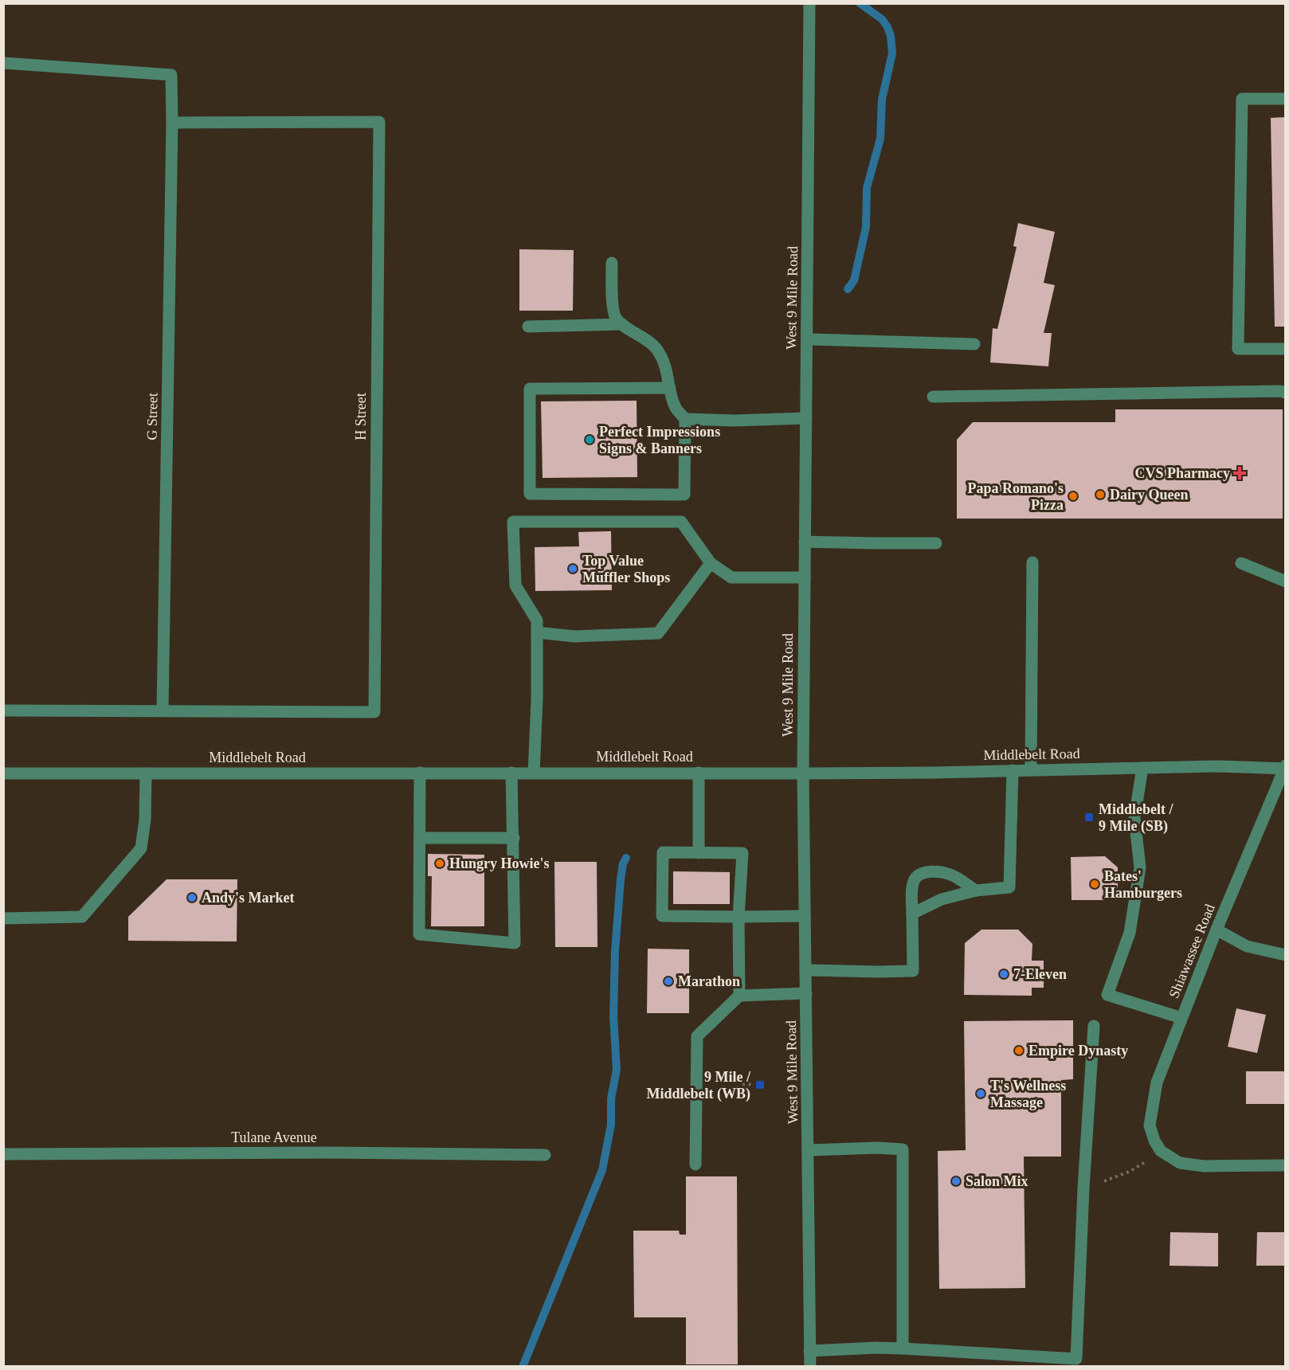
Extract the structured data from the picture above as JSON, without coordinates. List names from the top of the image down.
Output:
{
  "streets": {
    "street": [
      "West 9 Mile Road",
      "G Street",
      "H Street",
      "Middlebelt Road",
      "Shiawassee Road",
      "Tulane Avenue"
    ]
  },
  "crossings": [
    ["West 9 Mile Road", "Middlebelt Road"],
    ["G Street", "H Street"],
    ["Middlebelt Road", "Shiawassee Road"]
  ],
  "places": {
    "other": [
      "Perfect Impressions Signs & Banners",
      "Dairy Queen",
      "Papa Romano's Pizza",
      "Top Value Muffler Shops",
      "Hungry Howie's",
      "Bates' Hamburgers",
      "Andy's Market",
      "7-Eleven",
      "Marathon",
      "Empire Dynasty",
      "T's Wellness Massage",
      "Salon Mix"
    ],
    "health": ["CVS Pharmacy"],
    "transit": ["Middlebelt / 9 Mile (SB)", "9 Mile / Middlebelt (WB)"]
  }
}
